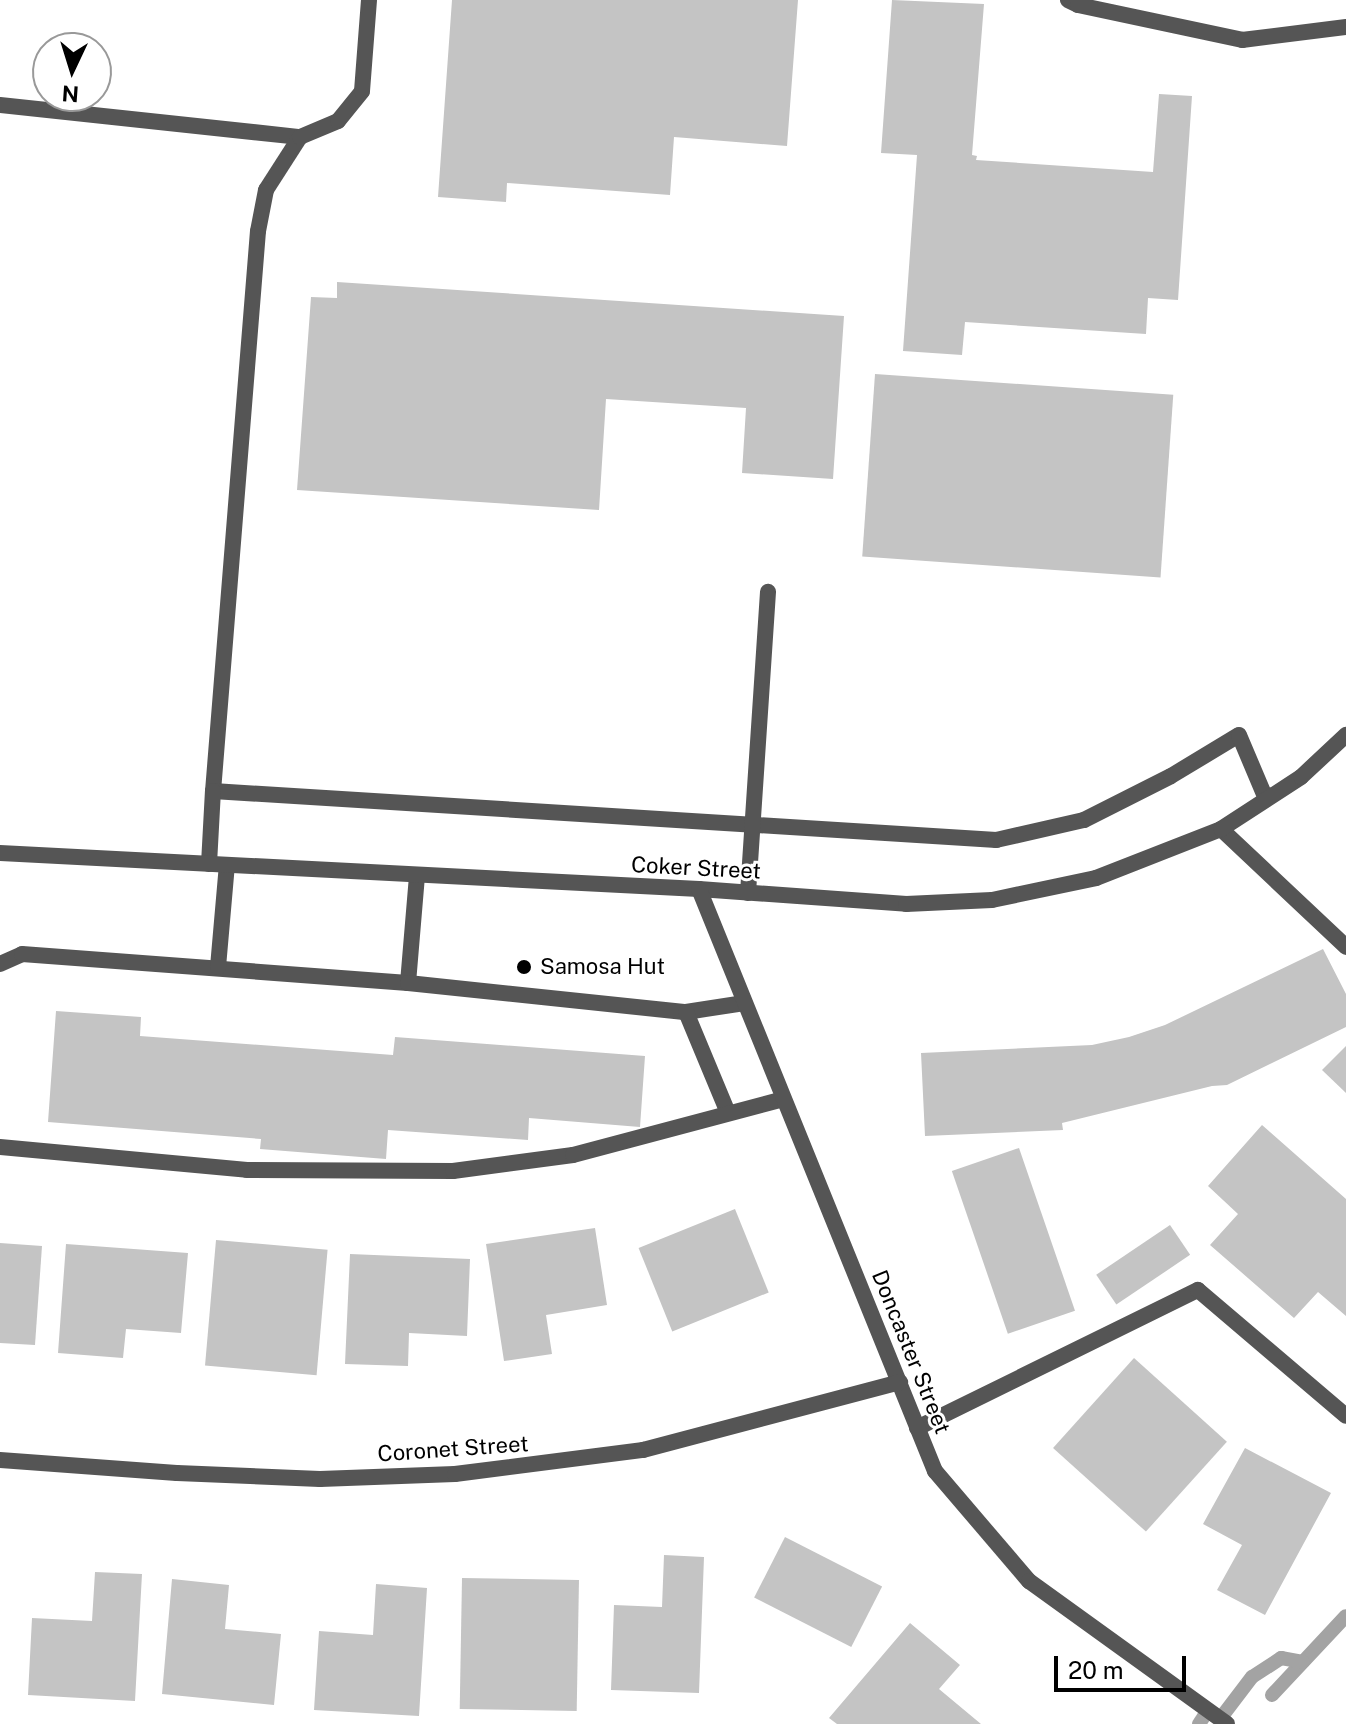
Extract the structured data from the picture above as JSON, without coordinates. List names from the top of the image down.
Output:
{
  "streets": {
    "street": ["Coker Street", "Doncaster Street", "Coronet Street"]
  },
  "crossings": [
    ["Coker Street", "Doncaster Street"],
    ["Doncaster Street", "Coronet Street"]
  ],
  "places": ["Samosa Hut"],
  "scale_bar": "20 m",
  "north": "bottom"
}
